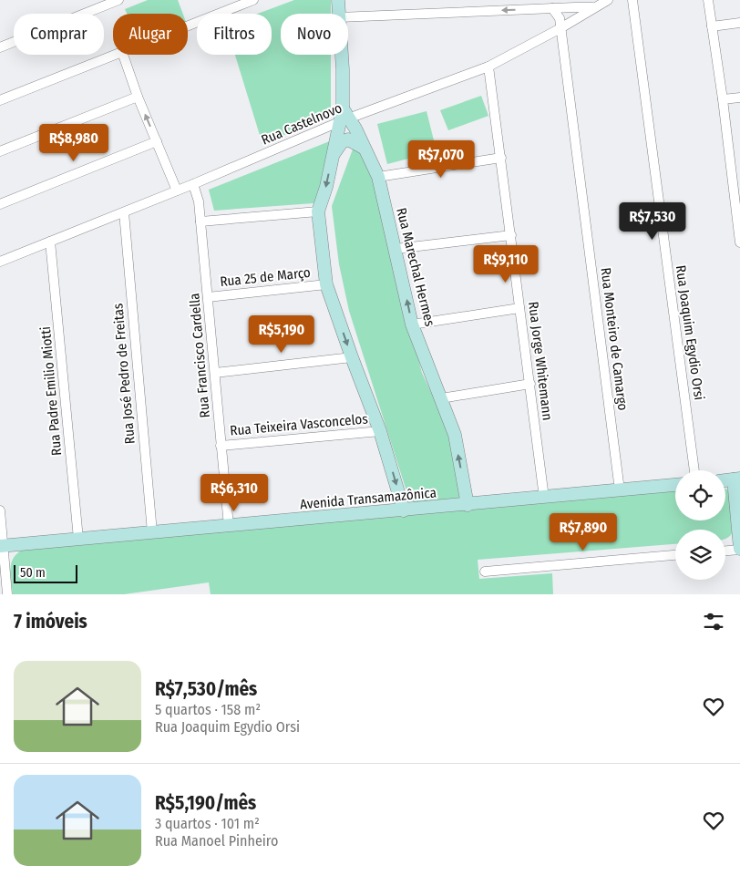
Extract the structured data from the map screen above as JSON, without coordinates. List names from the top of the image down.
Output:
{
  "streets": {
    "street": [
      "Rua Castelnovo",
      "Rua Marechal Hermes",
      "Rua 25 de Março",
      "Rua Joaquim Egydio Orsi",
      "Rua Monteiro de Camargo",
      "Rua Francisco Cardella",
      "Rua Jorge Whitemann",
      "Rua José Pedro de Freitas",
      "Rua Padre Emilio Miotti",
      "Rua Teixeira Vasconcelos",
      "Avenida Transamazônica"
    ]
  },
  "crossings": [
    ["Rua Castelnovo", "Rua Marechal Hermes"],
    ["Rua Castelnovo", "Rua Monteiro de Camargo"],
    ["Rua Castelnovo", "Rua Francisco Cardella"],
    ["Rua Castelnovo", "Rua Jorge Whitemann"],
    ["Rua Castelnovo", "Rua José Pedro de Freitas"],
    ["Rua Castelnovo", "Rua Padre Emilio Miotti"],
    ["Rua Marechal Hermes", "Avenida Transamazônica"],
    ["Rua 25 de Março", "Rua Francisco Cardella"],
    ["Rua Monteiro de Camargo", "Avenida Transamazônica"],
    ["Rua Francisco Cardella", "Rua Teixeira Vasconcelos"],
    ["Rua Francisco Cardella", "Avenida Transamazônica"],
    ["Rua Jorge Whitemann", "Avenida Transamazônica"],
    ["Rua José Pedro de Freitas", "Avenida Transamazônica"],
    ["Rua Padre Emilio Miotti", "Avenida Transamazônica"]
  ],
  "scale_bar": "50 m",
  "page": {
    "chip": [
      "Comprar",
      "Alugar",
      "Filtros",
      "Novo"
    ],
    "price": [
      "R$8,980",
      "R$7,070",
      "R$7,530",
      "R$9,110",
      "R$5,190",
      "R$6,310",
      "R$7,890"
    ],
    "scale": "50 m",
    "heading": "7 imóveis",
    "list": [
      {
        "name": "R$7,530/mês",
        "note": "5 quartos · 158 m² · Rua Joaquim Egydio Orsi"
      },
      {
        "name": "R$5,190/mês",
        "note": "3 quartos · 101 m² · Rua Manoel Pinheiro"
      }
    ]
  }
}
